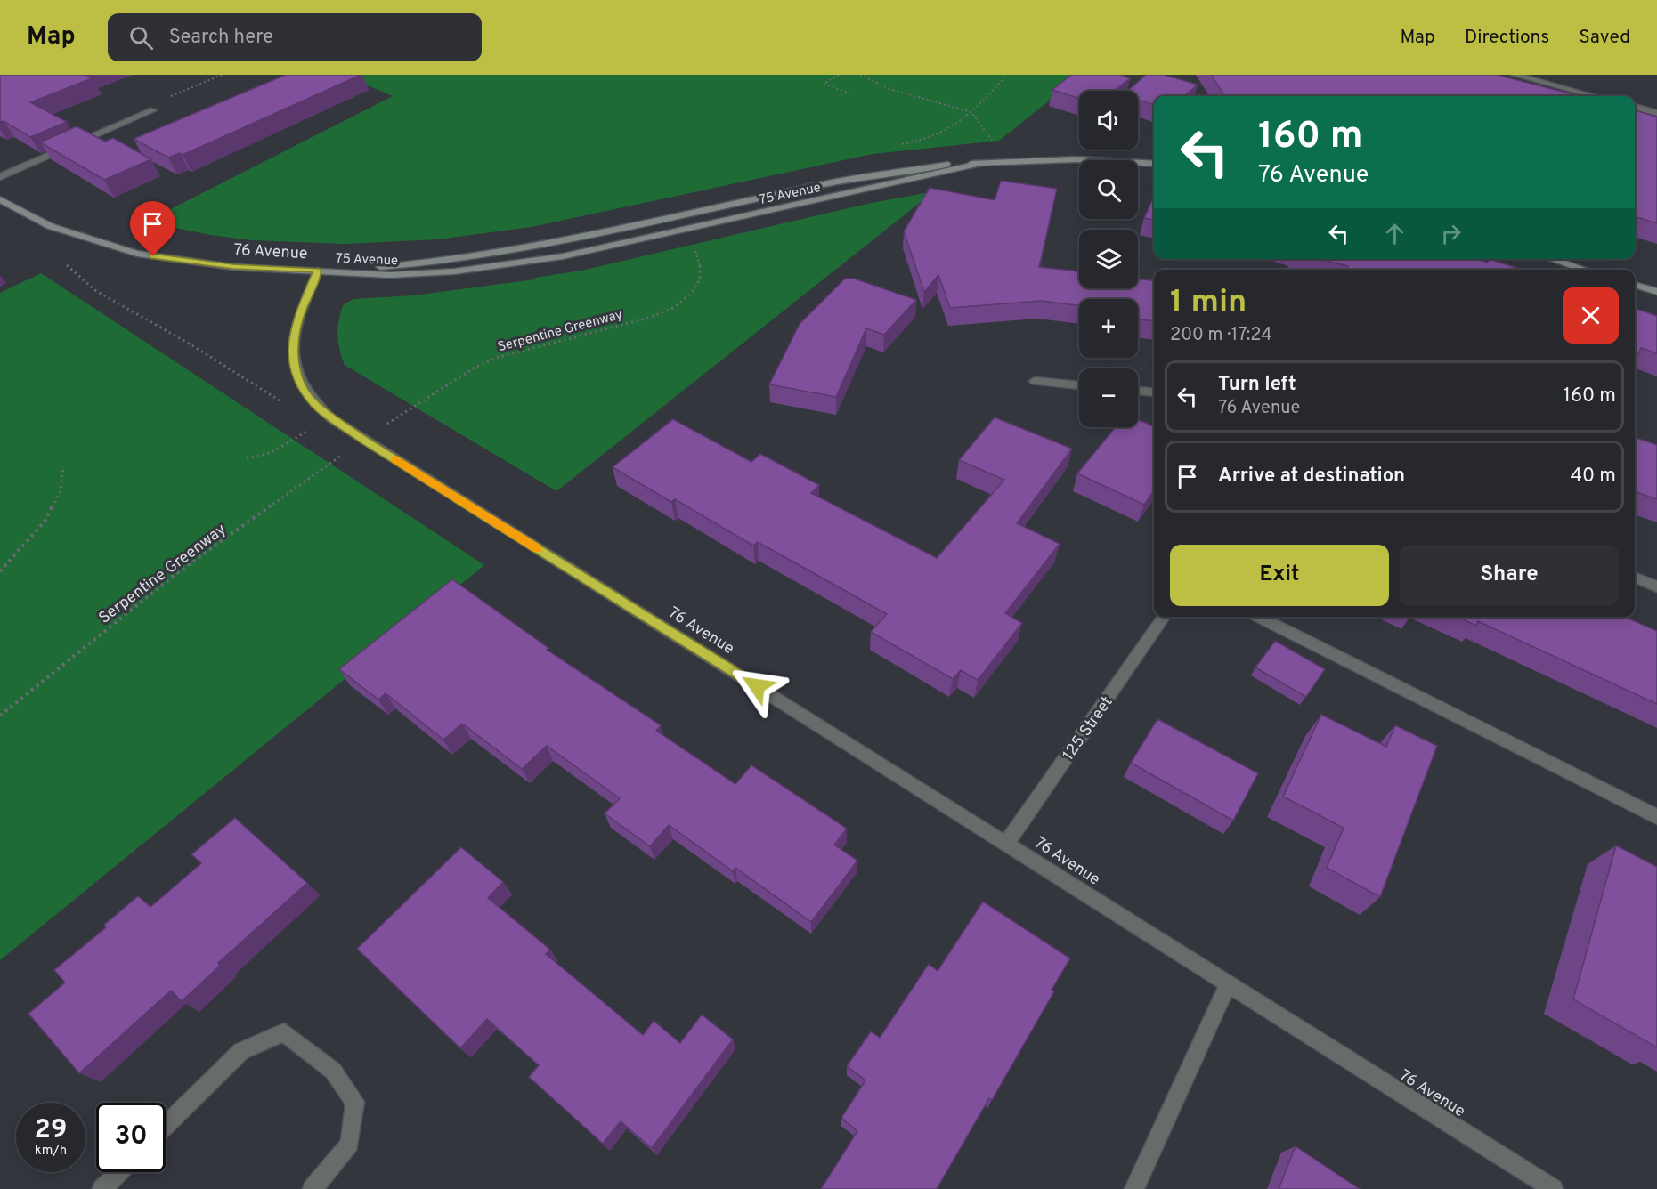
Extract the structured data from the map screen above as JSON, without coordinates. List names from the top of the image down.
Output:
{
  "streets": {
    "street": ["75 Avenue", "76 Avenue", "125 Street"],
    "path": ["Serpentine Greenway"]
  },
  "crossings": [
    ["75 Avenue", "76 Avenue"],
    ["76 Avenue", "125 Street"]
  ],
  "page": {
    "header": "Map",
    "search": "Search here",
    "nav": ["Map", "Directions", "Saved"],
    "map_buttons": ["+", "−"],
    "turn": ["160 m", "76 Avenue"],
    "heading": ["1 min", "200 m · 17:24"],
    "list": [
      {
        "name": "Turn left",
        "note": "76 Avenue",
        "value": "160 m"
      },
      {
        "name": "Arrive at destination",
        "value": "40 m"
      }
    ],
    "buttons": ["Exit", "Share"],
    "speed": "29 km/h",
    "limit": "30"
  }
}
